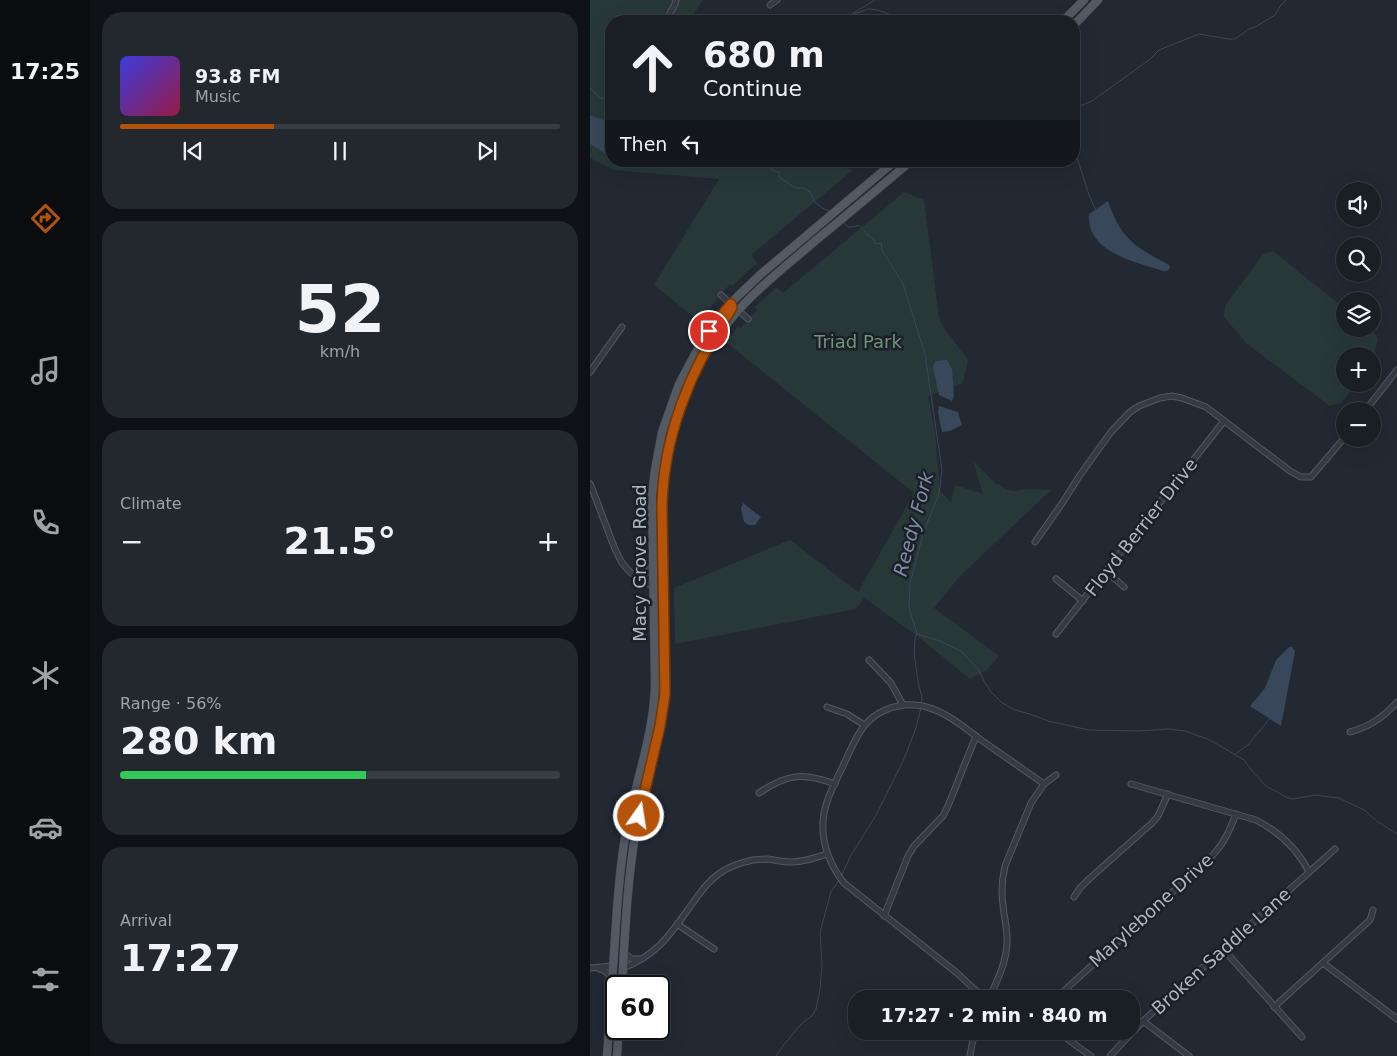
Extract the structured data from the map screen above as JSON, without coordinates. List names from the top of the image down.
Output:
{
  "streets": {
    "main road": ["Macy Grove Road"],
    "street": ["Floyd Berrier Drive", "Marylebone Drive", "Broken Saddle Lane"]
  },
  "water": ["Reedy Fork"],
  "parks": ["Triad Park"],
  "page": {
    "tabs": "17:25",
    "turn": ["680 m", "Continue"],
    "song": ["93.8 FM", "Music"],
    "then": "Then",
    "map_buttons": ["+", "−"],
    "tile": [
      ["52", "km/h"],
      "Climate",
      ["Range · 56%", "280 km"],
      ["Arrival", "17:27"]
    ],
    "heat": ["−", "21.5°", "+"],
    "limit": "60",
    "trip": "17:27 · 2 min · 840 m"
  }
}
